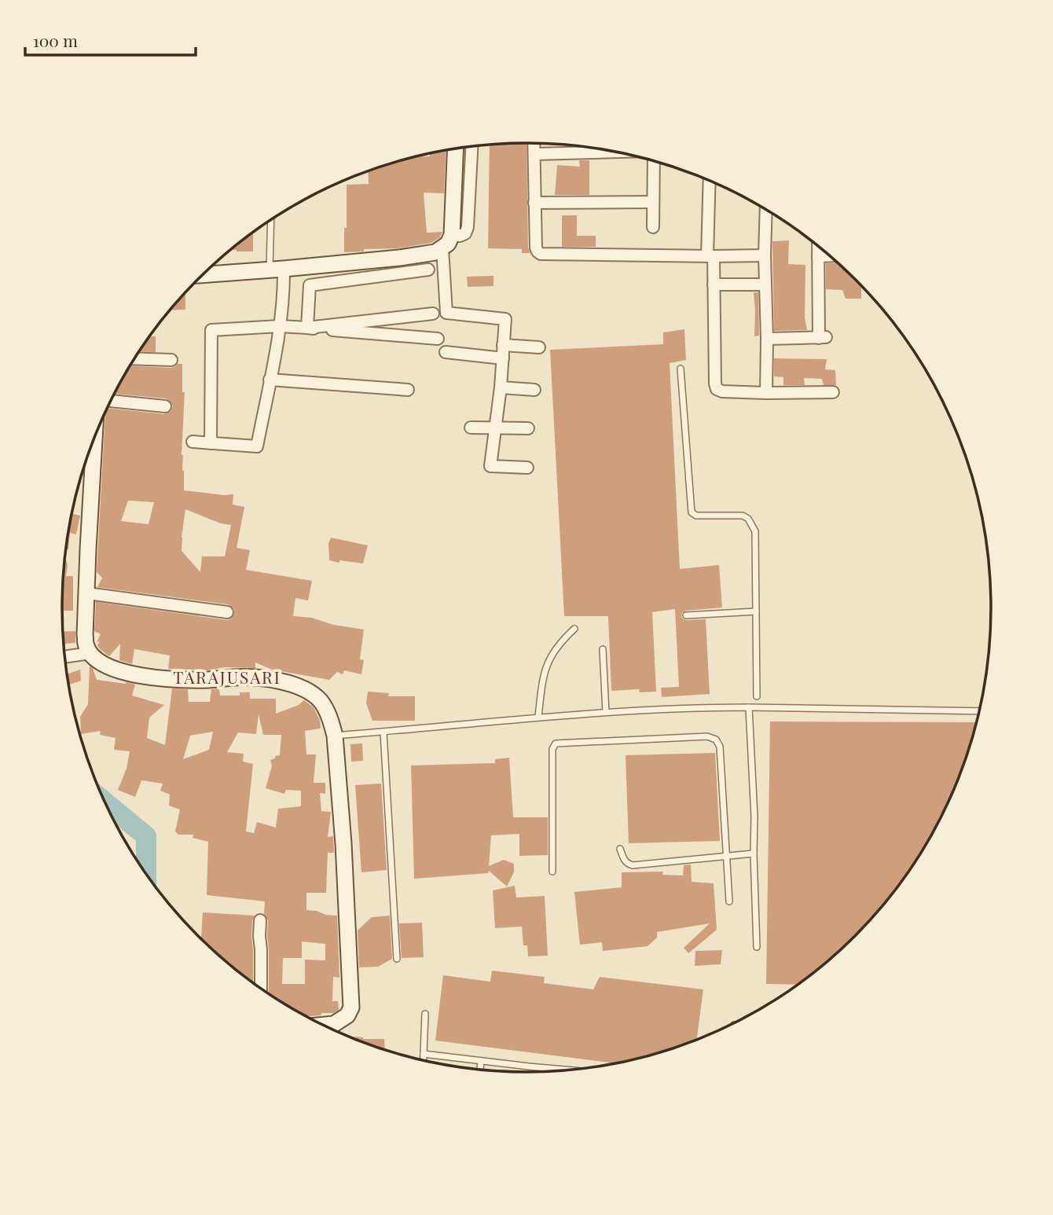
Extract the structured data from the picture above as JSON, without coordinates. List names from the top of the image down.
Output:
{
  "districts": ["TARAJUSARI"],
  "scale_bar": "100 m"
}
